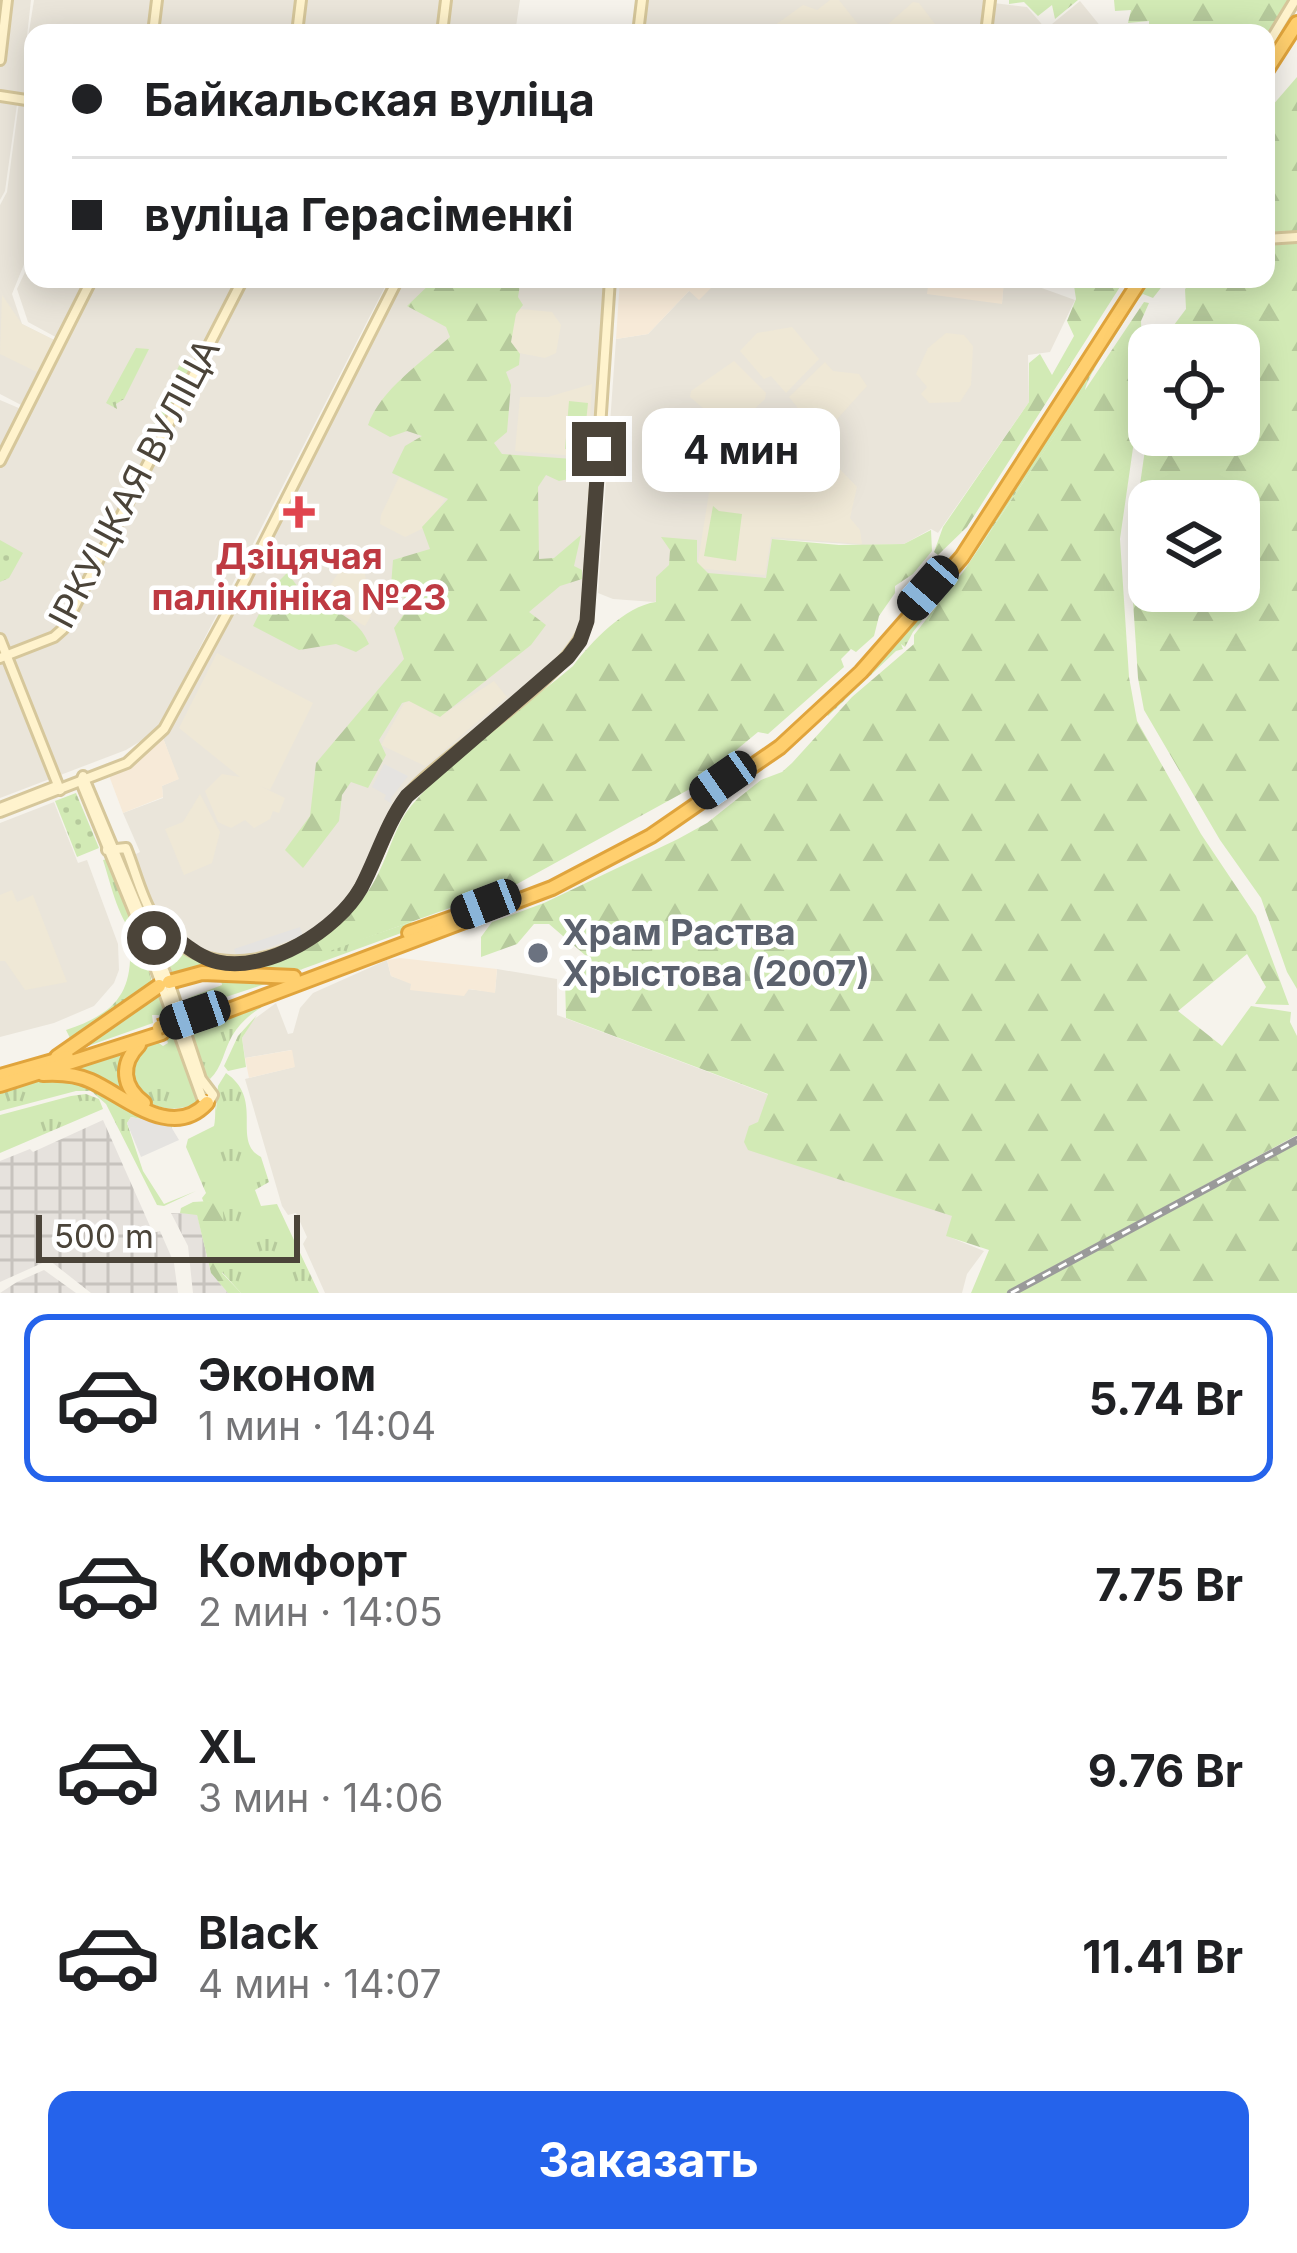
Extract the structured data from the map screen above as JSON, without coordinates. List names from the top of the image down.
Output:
{
  "streets": {
    "street": ["ІРКУЦКАЯ ВУЛІЦА"]
  },
  "places": {
    "health": ["Дзіцячая паліклініка №23"],
    "other": ["Храм Раства Хрыстова (2007)"]
  },
  "scale_bar": "500 m",
  "page": {
    "banner": ["Байкальская вуліца", "вуліца Герасіменкі"],
    "bubble": "4 мин",
    "scale": "500 m",
    "list": [
      {
        "name": "Эконом",
        "note": "1 мин · 14:04",
        "value": "5.74 Br"
      },
      {
        "name": "Комфорт",
        "note": "2 мин · 14:05",
        "value": "7.75 Br"
      },
      {
        "name": "XL",
        "note": "3 мин · 14:06",
        "value": "9.76 Br"
      },
      {
        "name": "Black",
        "note": "4 мин · 14:07",
        "value": "11.41 Br"
      }
    ],
    "buttons": "Заказать"
  }
}
